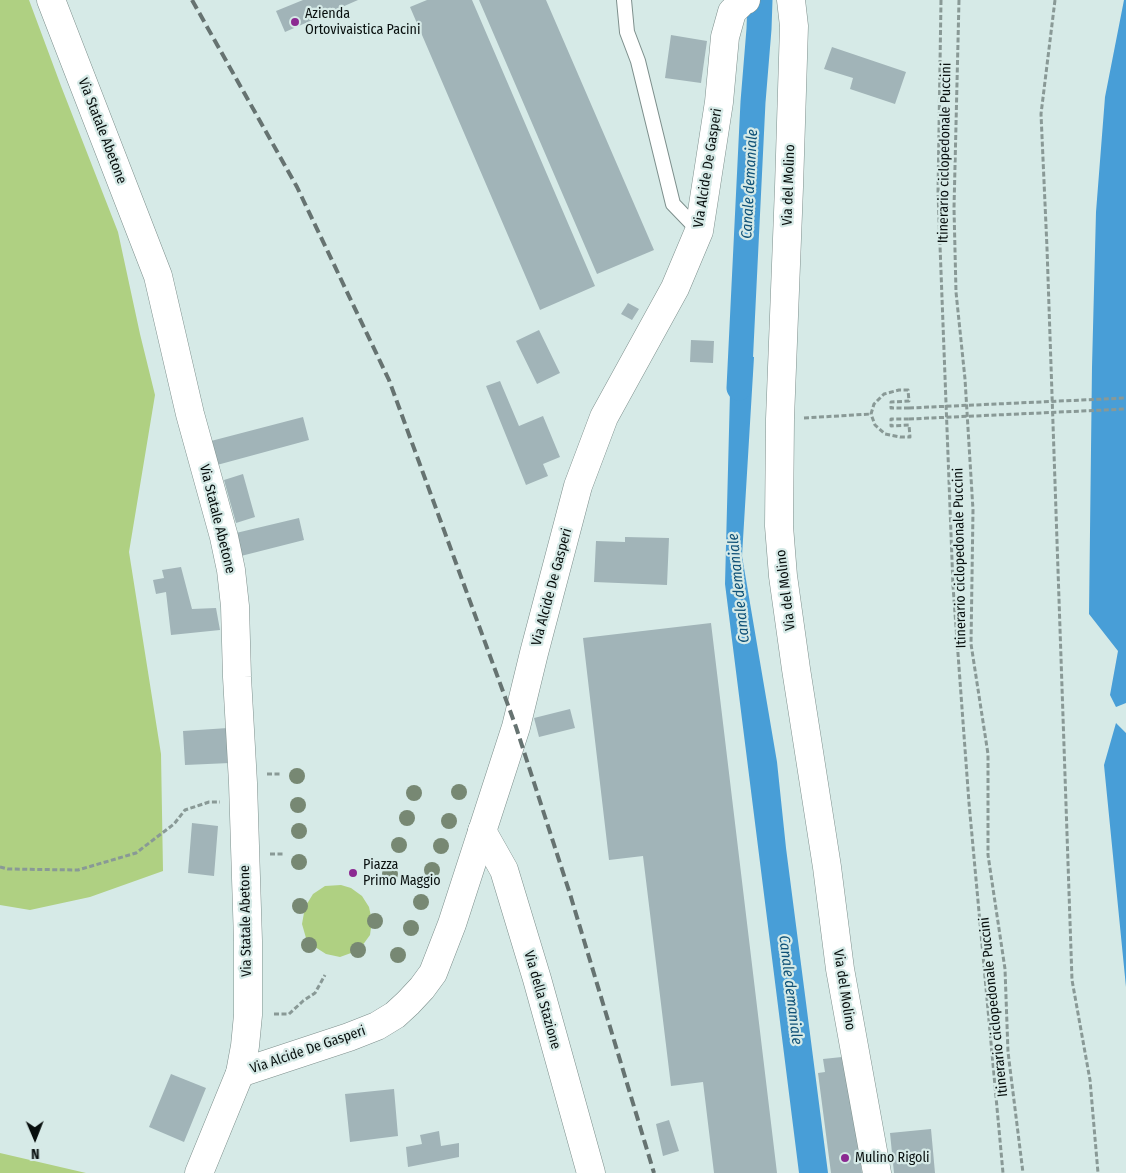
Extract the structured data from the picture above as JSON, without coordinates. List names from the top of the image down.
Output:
{
  "streets": {
    "street": [
      "Via Statale Abetone",
      "Via Alcide De Gasperi",
      "Via del Molino",
      "Via della Stazione"
    ],
    "path": ["Itinerario ciclopedonale Puccini"]
  },
  "crossings": [
    ["Via Statale Abetone", "Via Alcide De Gasperi"],
    ["Via Alcide De Gasperi", "Via della Stazione"]
  ],
  "water": ["Canale demaniale"],
  "places": ["Azienda Ortovivaistica Pacini", "Piazza Primo Maggio", "Mulino Rigoli"],
  "north": "bottom"
}
